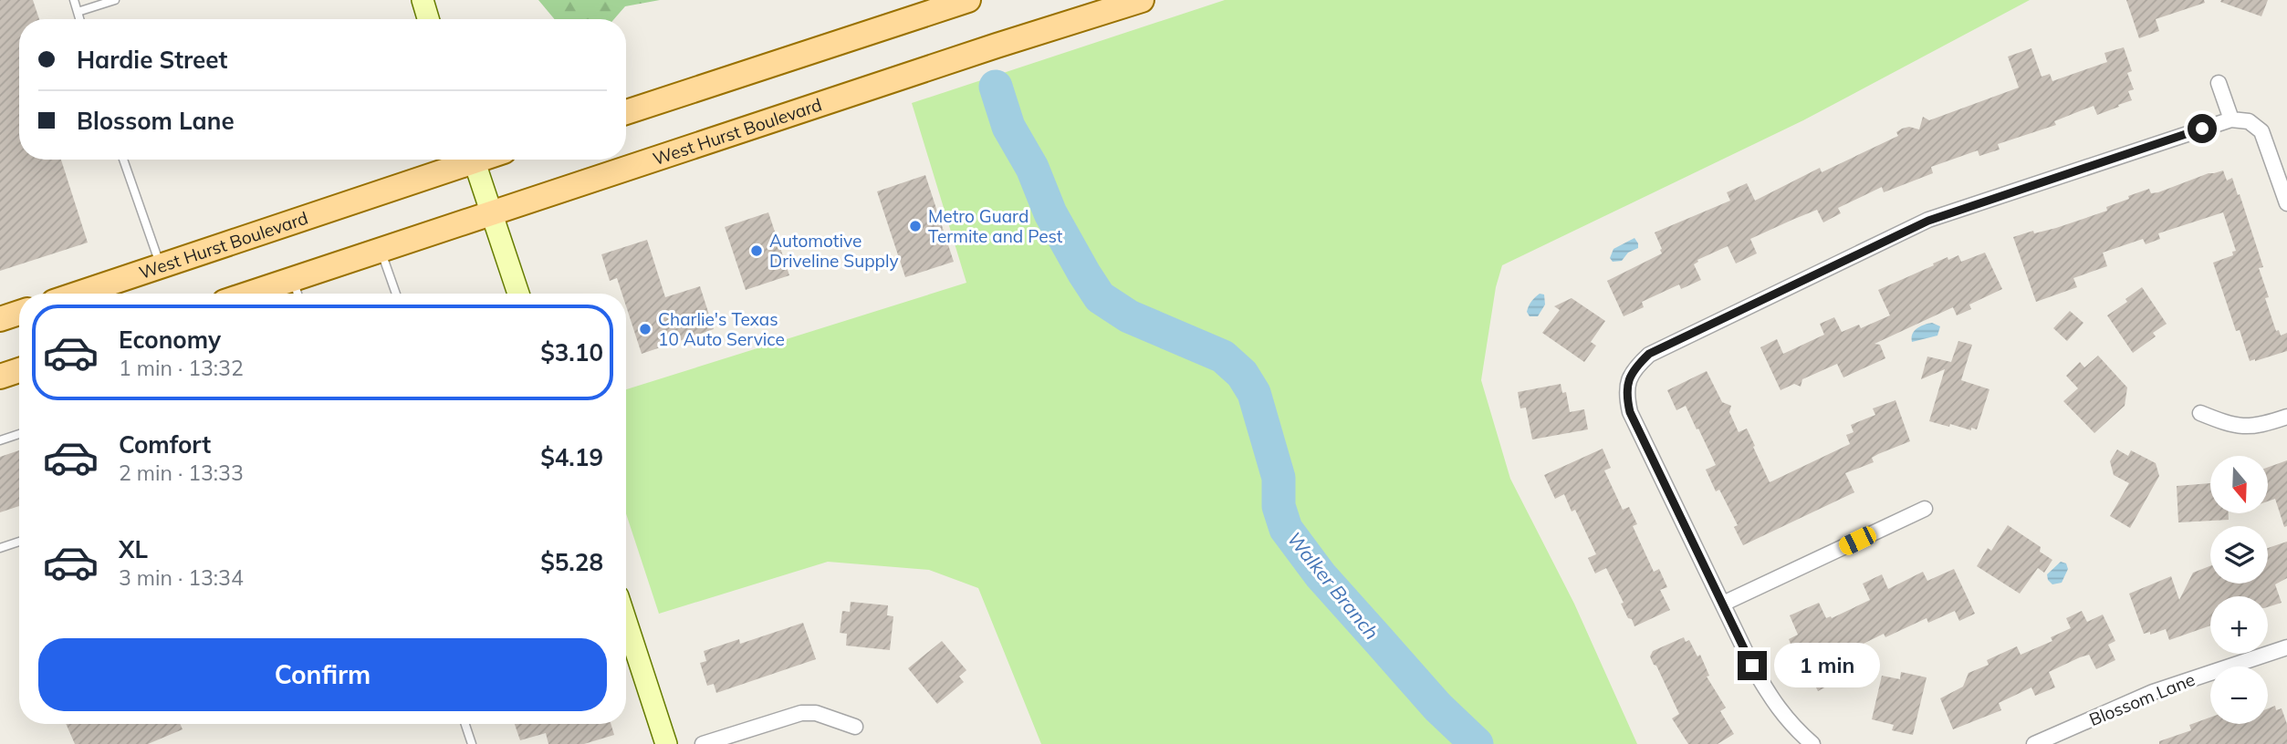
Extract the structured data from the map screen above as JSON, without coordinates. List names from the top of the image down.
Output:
{
  "streets": {
    "main road": ["West Hurst Boulevard"],
    "street": ["Blossom Lane"]
  },
  "water": ["Walker Branch"],
  "places": ["Metro Guard Termite and Pest", "Automotive Driveline Supply", "Charlie's Texas 10 Auto Service"],
  "north": "bottom",
  "page": {
    "banner": ["Hardie Street", "Blossom Lane"],
    "list": [
      {
        "name": "Economy",
        "note": "1 min · 13:32",
        "value": "$3.10"
      },
      {
        "name": "Comfort",
        "note": "2 min · 13:33",
        "value": "$4.19"
      },
      {
        "name": "XL",
        "note": "3 min · 13:34",
        "value": "$5.28"
      }
    ],
    "map_buttons": ["+", "−"],
    "buttons": "Confirm",
    "bubble": "1 min"
  }
}
